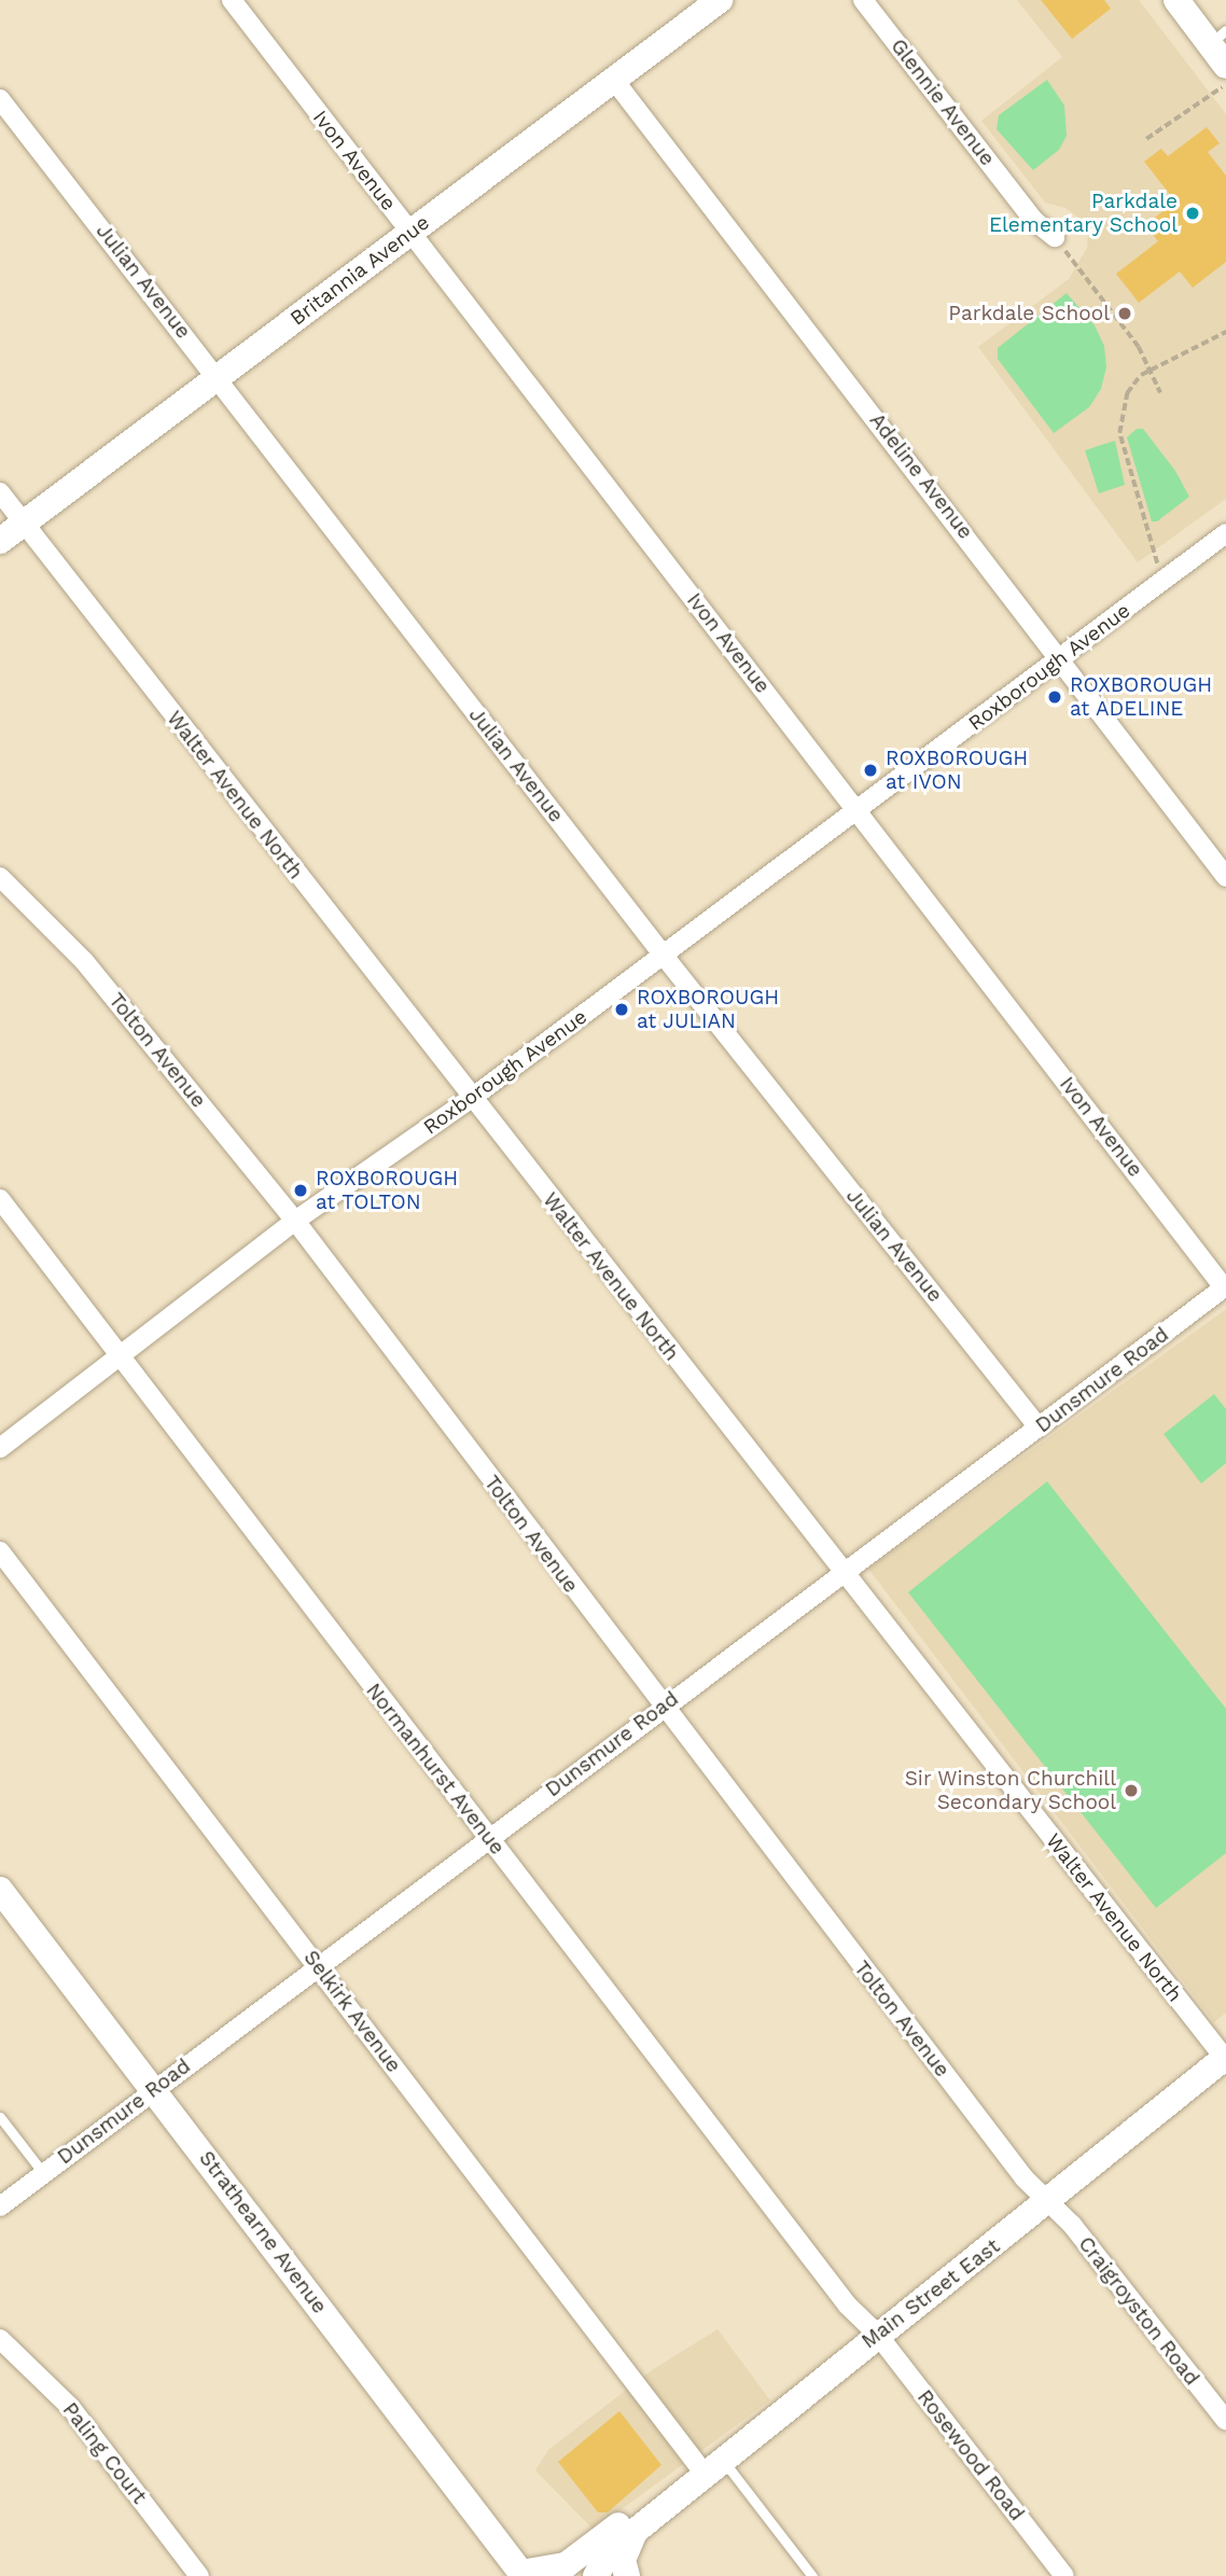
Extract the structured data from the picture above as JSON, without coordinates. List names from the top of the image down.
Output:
{
  "streets": {
    "street": [
      "Glennie Avenue",
      "Ivon Avenue",
      "Britannia Avenue",
      "Julian Avenue",
      "Adeline Avenue",
      "Roxborough Avenue",
      "Walter Avenue North",
      "Tolton Avenue",
      "Dunsmure Road",
      "Normanhurst Avenue",
      "Selkirk Avenue",
      "Strathearne Avenue",
      "Main Street East",
      "Craigroyston Road",
      "Paling Court",
      "Rosewood Road"
    ]
  },
  "crossings": [
    ["Ivon Avenue", "Britannia Avenue"],
    ["Ivon Avenue", "Roxborough Avenue"],
    ["Ivon Avenue", "Dunsmure Road"],
    ["Britannia Avenue", "Julian Avenue"],
    ["Britannia Avenue", "Adeline Avenue"],
    ["Britannia Avenue", "Walter Avenue North"],
    ["Julian Avenue", "Roxborough Avenue"],
    ["Julian Avenue", "Dunsmure Road"],
    ["Adeline Avenue", "Roxborough Avenue"],
    ["Roxborough Avenue", "Walter Avenue North"],
    ["Roxborough Avenue", "Tolton Avenue"],
    ["Roxborough Avenue", "Normanhurst Avenue"],
    ["Walter Avenue North", "Dunsmure Road"],
    ["Walter Avenue North", "Main Street East"],
    ["Tolton Avenue", "Dunsmure Road"],
    ["Tolton Avenue", "Main Street East"],
    ["Tolton Avenue", "Craigroyston Road"],
    ["Dunsmure Road", "Normanhurst Avenue"],
    ["Dunsmure Road", "Selkirk Avenue"],
    ["Dunsmure Road", "Strathearne Avenue"],
    ["Normanhurst Avenue", "Main Street East"],
    ["Normanhurst Avenue", "Rosewood Road"],
    ["Selkirk Avenue", "Main Street East"],
    ["Main Street East", "Craigroyston Road"],
    ["Main Street East", "Rosewood Road"]
  ],
  "places": [
    "Parkdale Elementary School",
    "Parkdale School",
    "ROXBOROUGH at ADELINE",
    "ROXBOROUGH at IVON",
    "ROXBOROUGH at JULIAN",
    "ROXBOROUGH at TOLTON",
    "Sir Winston Churchill Secondary School"
  ]
}
